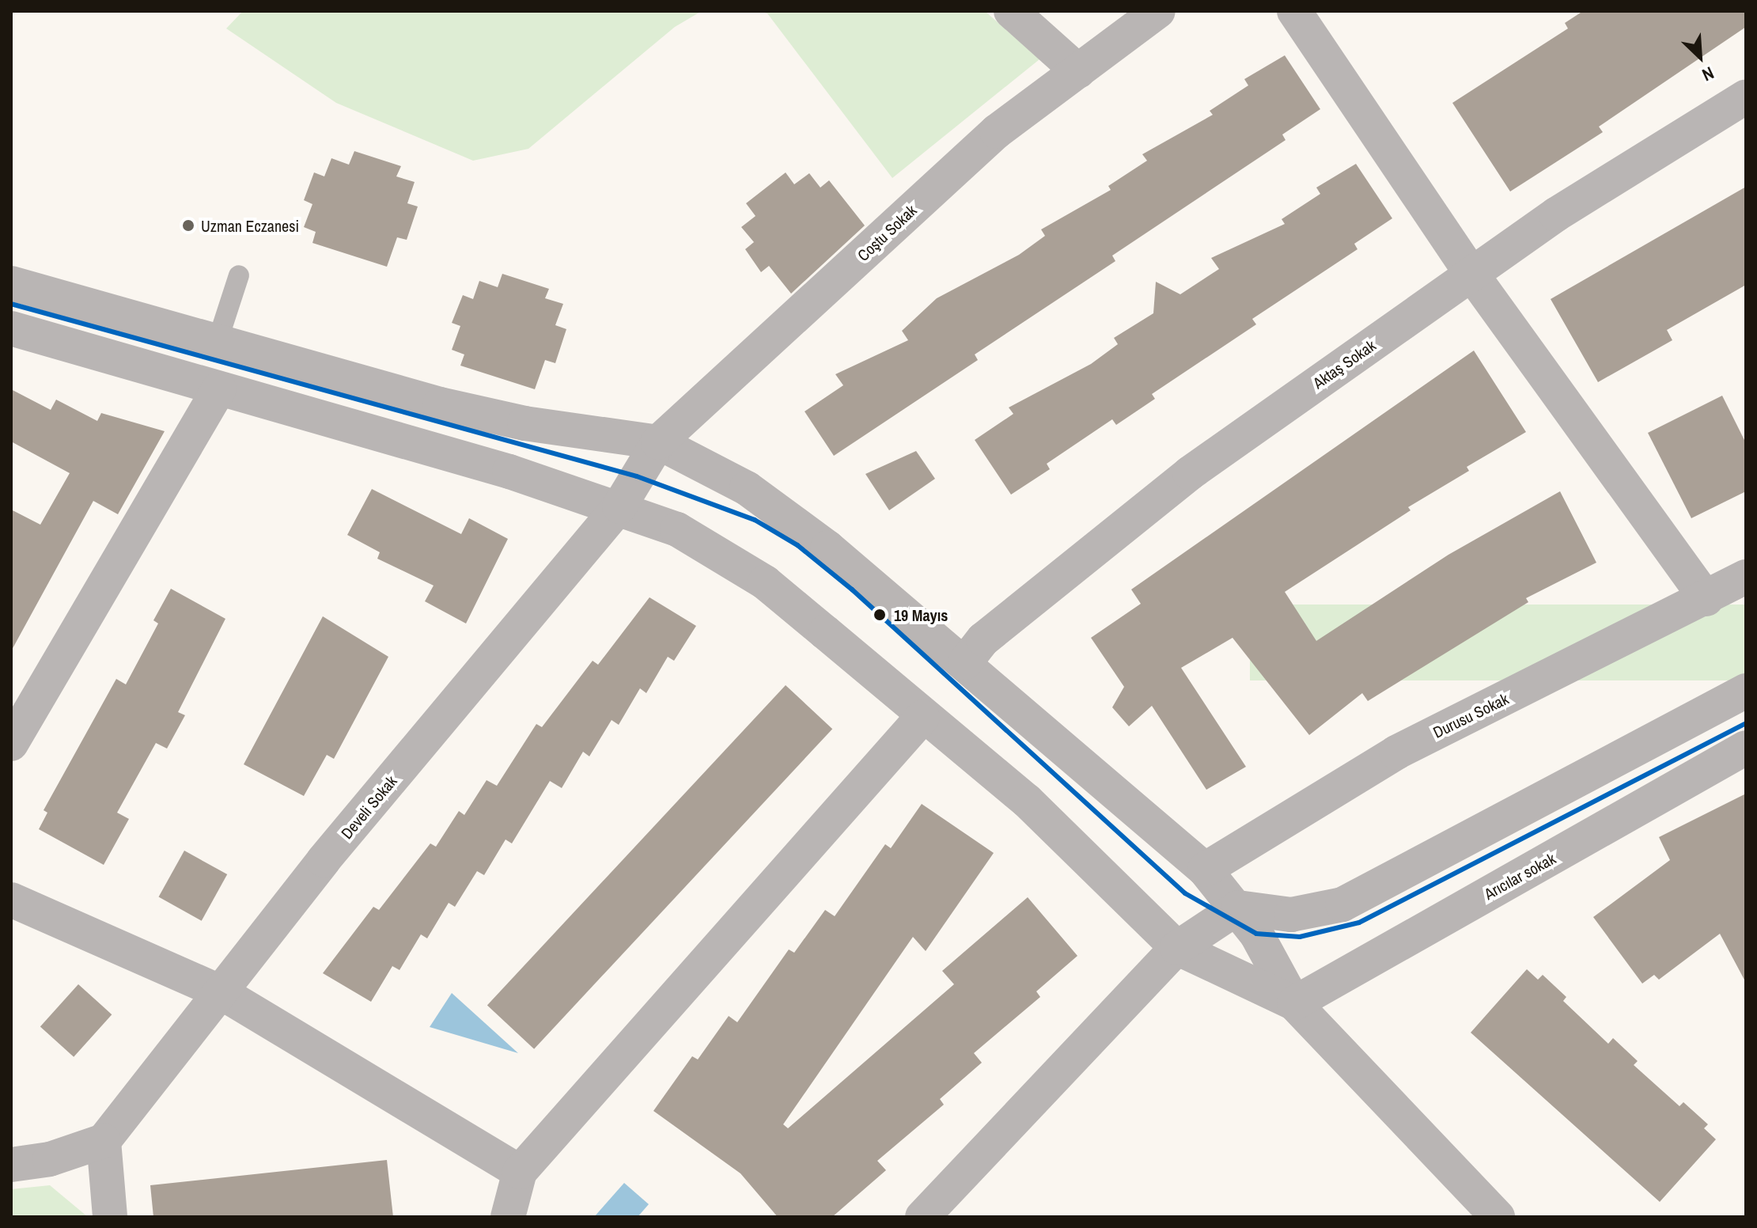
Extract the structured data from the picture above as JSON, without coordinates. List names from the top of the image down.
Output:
{
  "streets": {
    "street": [
      "Coştu Sokak",
      "Aktaş Sokak",
      "Durusu Sokak",
      "Develi Sokak",
      "Arıcılar sokak"
    ]
  },
  "crossings": [
    ["Coştu Sokak", "Develi Sokak"]
  ],
  "places": ["Uzman Eczanesi", "19 Mayıs"],
  "north": "bottom right"
}
